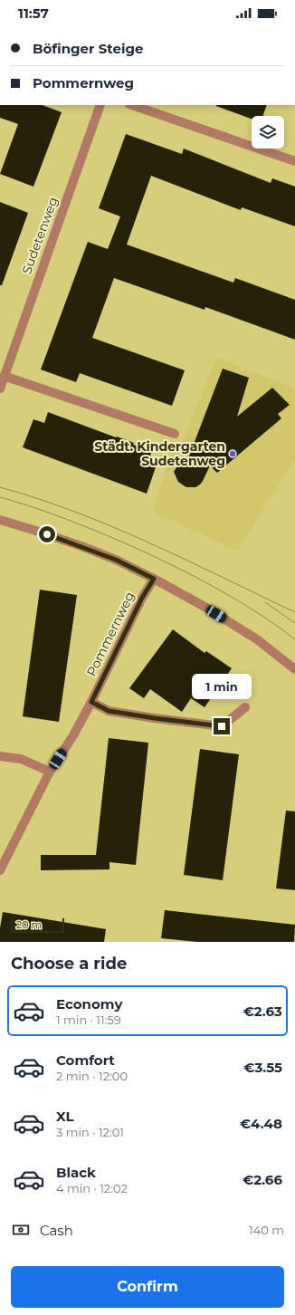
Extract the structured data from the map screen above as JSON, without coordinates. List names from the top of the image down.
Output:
{
  "streets": {
    "street": ["Sudetenweg", "Pommernweg"]
  },
  "places": ["Städt. Kindergarten Sudetenweg"],
  "scale_bar": "20 m",
  "page": {
    "status": "11:57",
    "banner": ["Böfinger Steige", "Pommernweg"],
    "bubble": "1 min",
    "scale": "20 m",
    "heading": "Choose a ride",
    "list": [
      {
        "name": "Economy",
        "note": "1 min · 11:59",
        "value": "€2.63"
      },
      {
        "name": "Comfort",
        "note": "2 min · 12:00",
        "value": "€3.55"
      },
      {
        "name": "XL",
        "note": "3 min · 12:01",
        "value": "€4.48"
      },
      {
        "name": "Black",
        "note": "4 min · 12:02",
        "value": "€2.66"
      }
    ],
    "pay": ["Cash", "140 m"],
    "buttons": "Confirm"
  }
}
